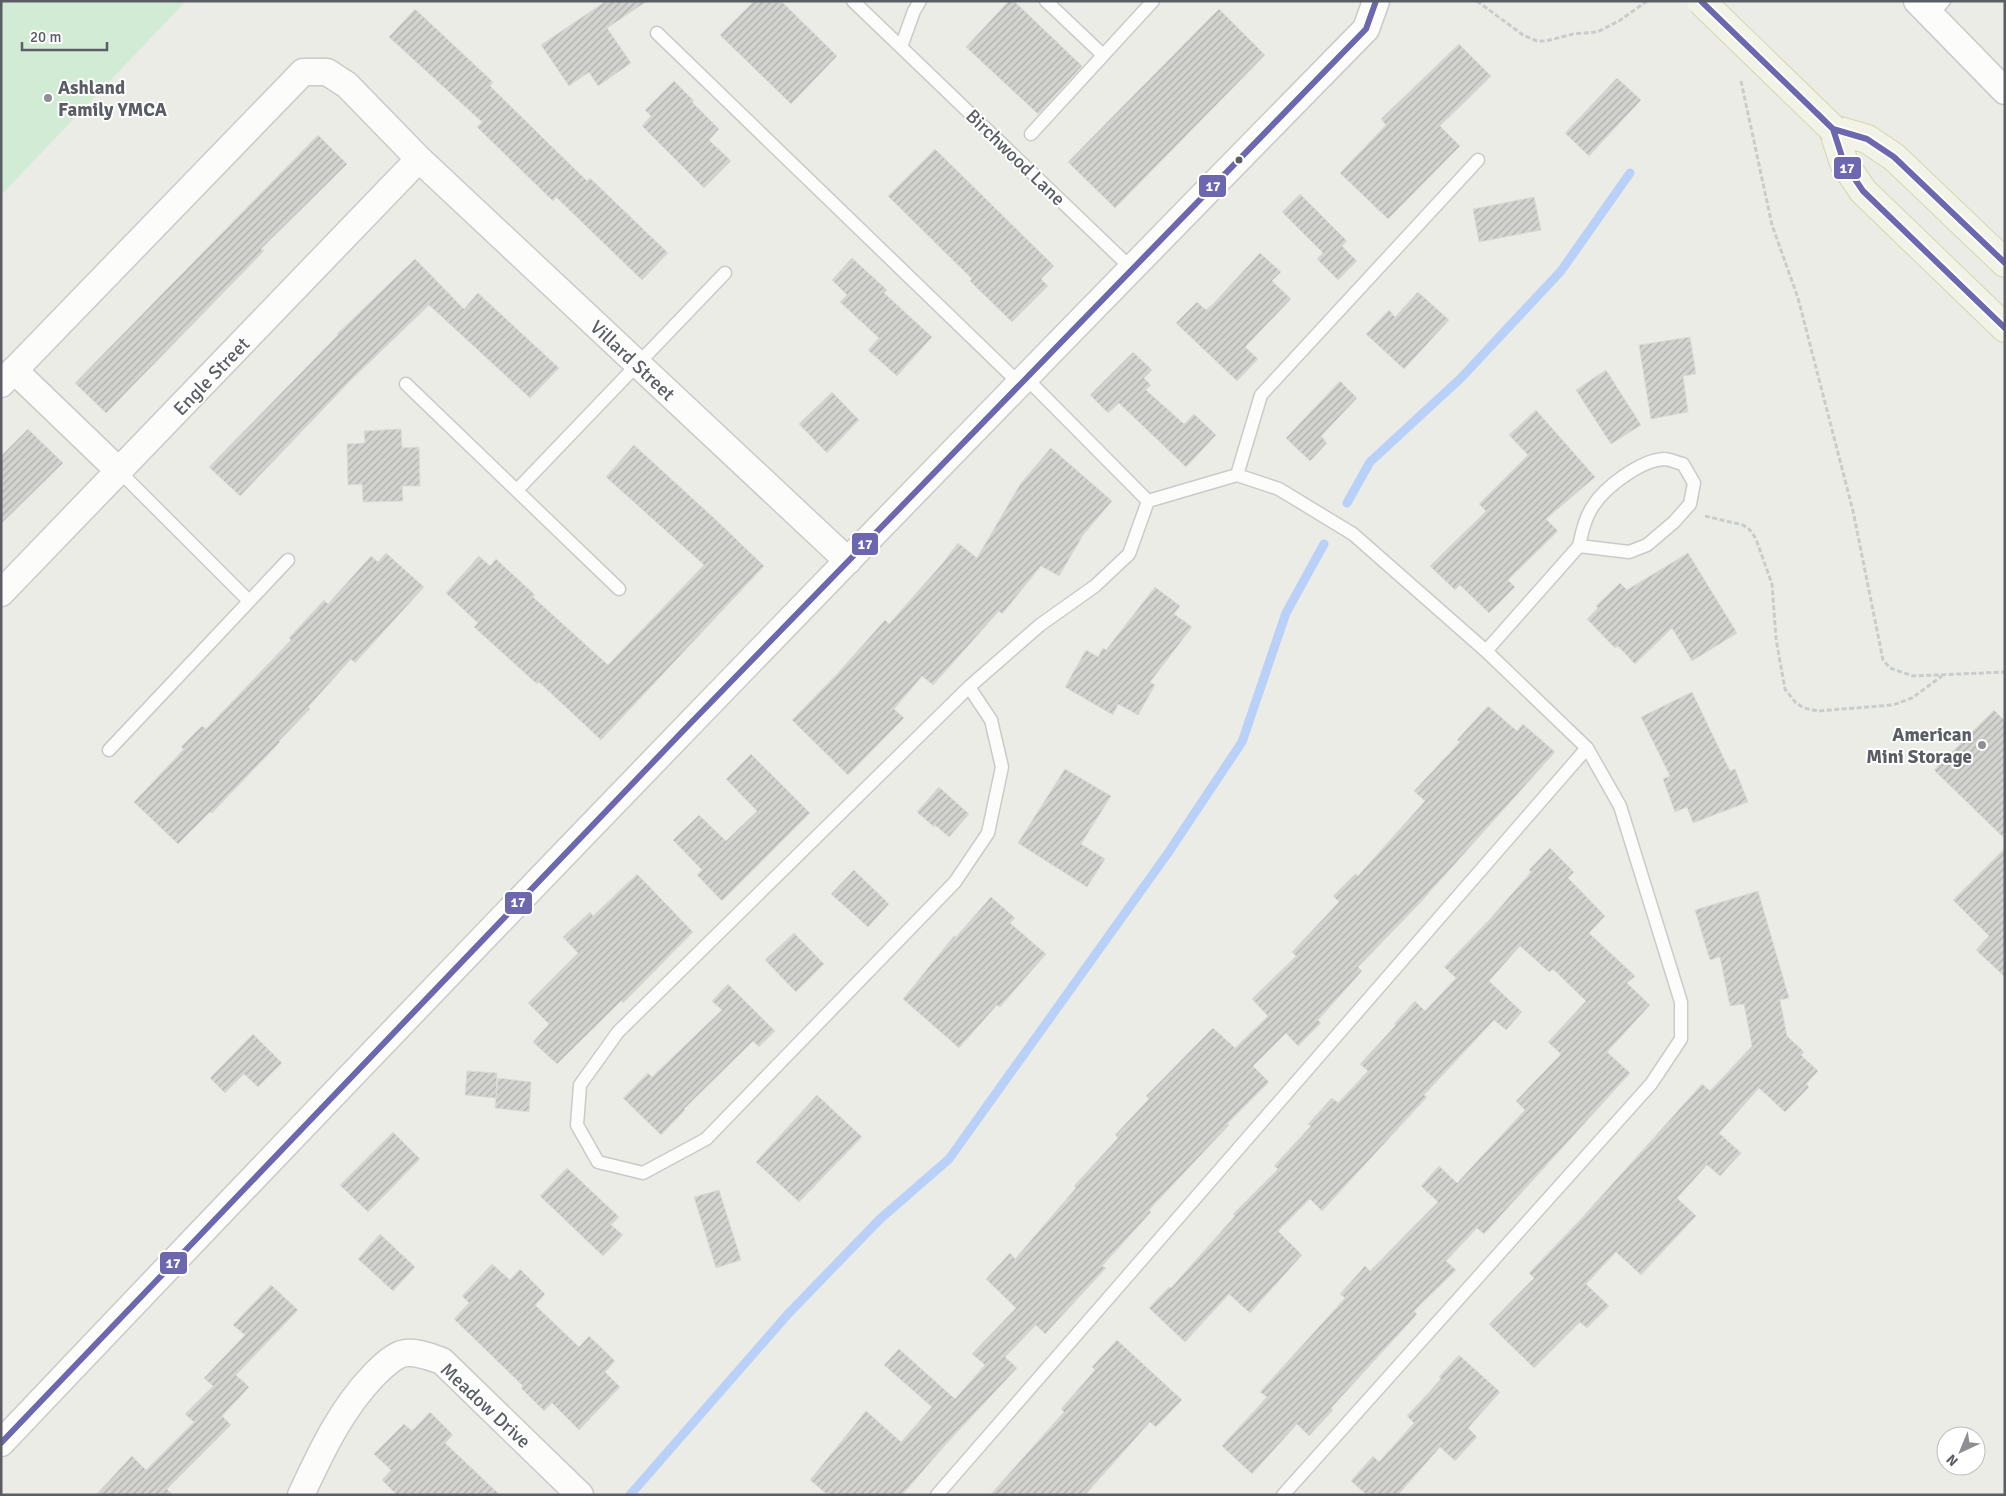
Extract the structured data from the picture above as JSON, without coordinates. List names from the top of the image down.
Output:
{
  "streets": {
    "street": ["Villard Street", "Engle Street", "Meadow Drive"],
    "lane": ["Birchwood Lane"]
  },
  "crossings": [
    ["Villard Street", "Engle Street"]
  ],
  "places": ["Ashland Family YMCA", "American Mini Storage"],
  "lines": ["transit line 17"],
  "scale_bar": "20 m",
  "north": "bottom left"
}
